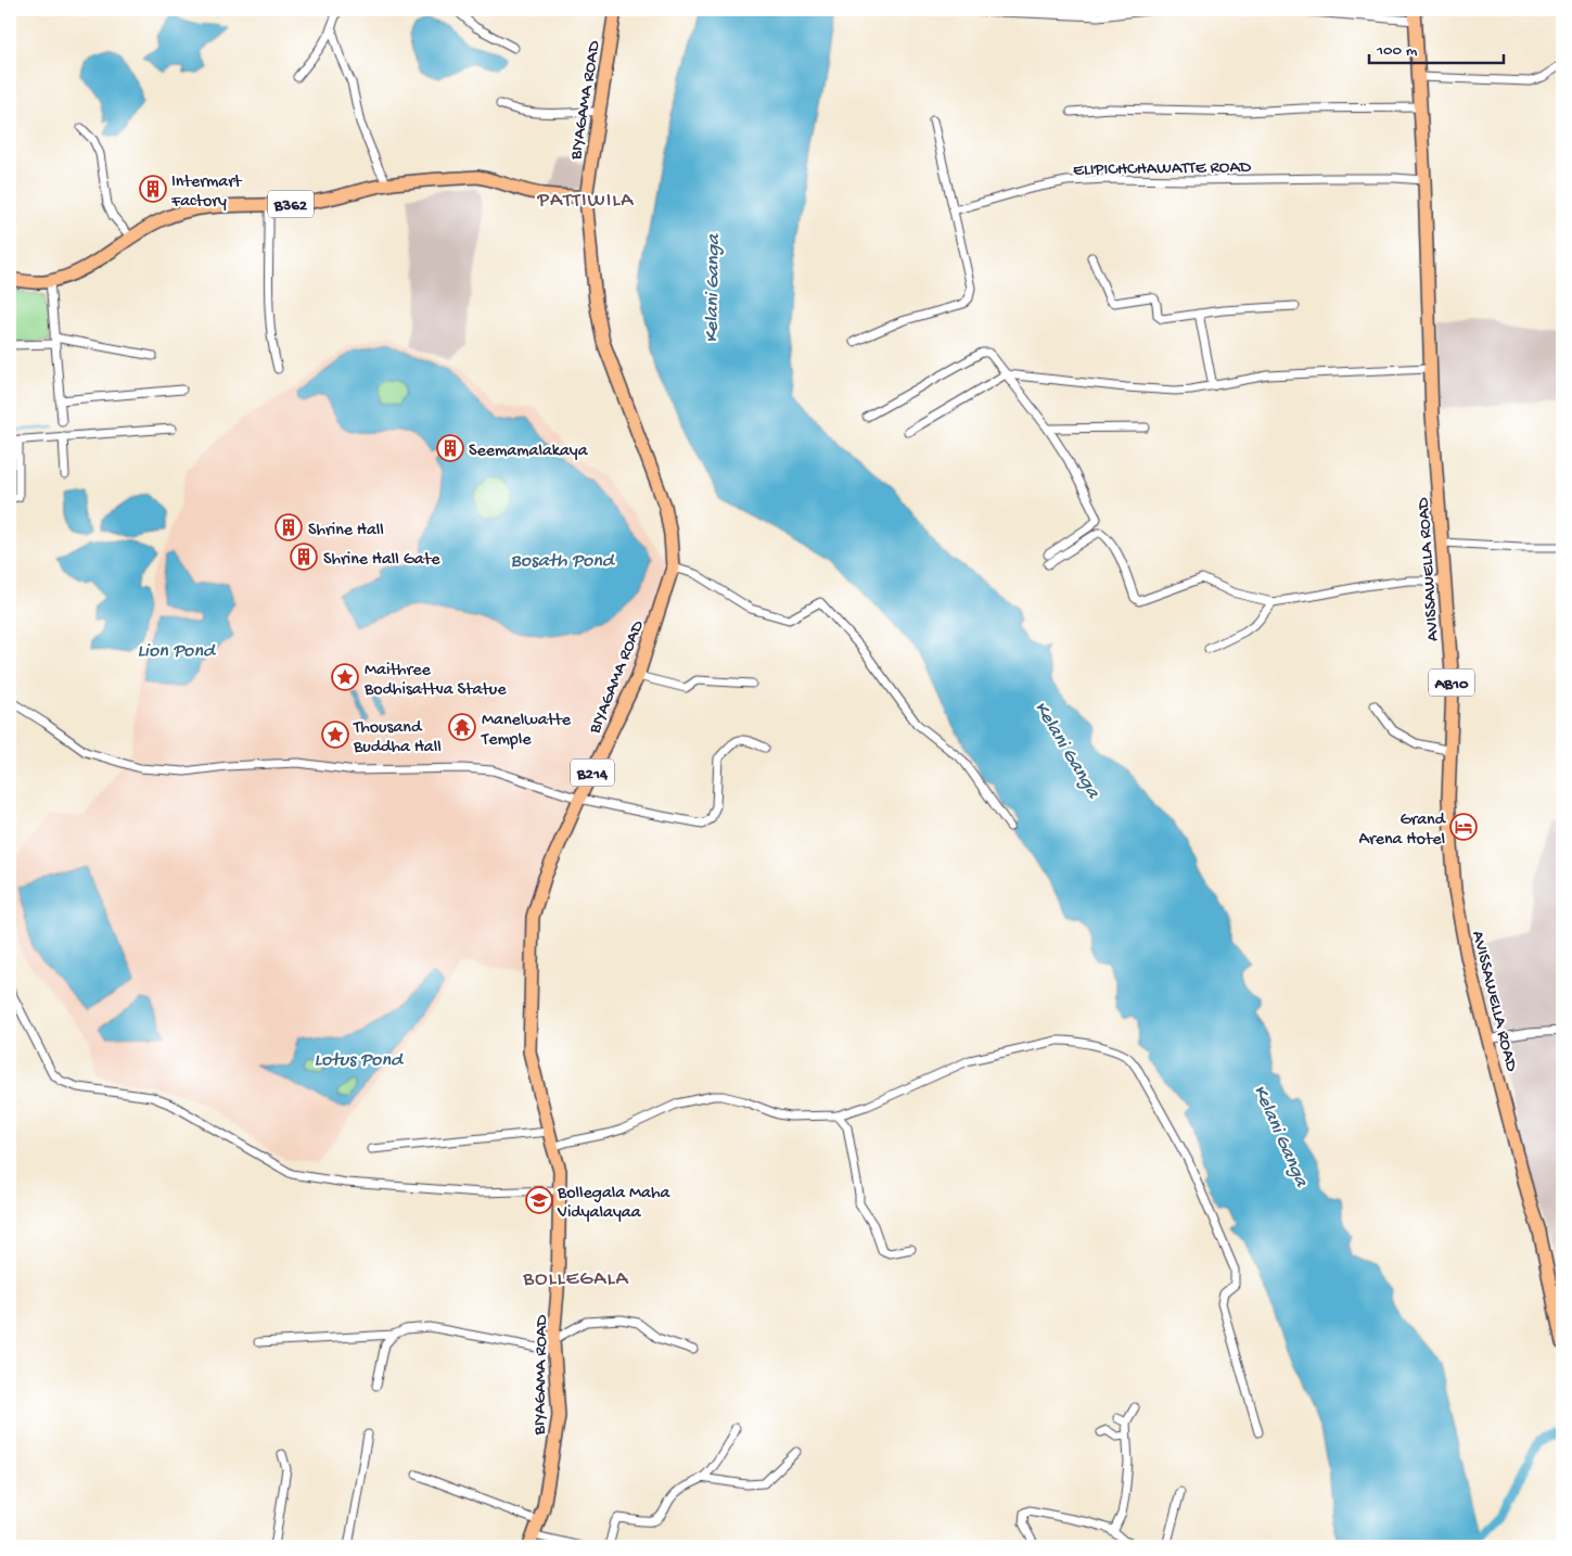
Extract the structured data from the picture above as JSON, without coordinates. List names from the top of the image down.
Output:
{
  "streets": {
    "main road": [
      "BIYAGAMA ROAD",
      "B362",
      "AVISSAWELLA ROAD",
      "AB10",
      "B214"
    ],
    "street": ["ELIPICHCHAWATTE ROAD"]
  },
  "crossings": [
    ["BIYAGAMA ROAD", "B362"],
    ["ELIPICHCHAWATTE ROAD", "AVISSAWELLA ROAD"]
  ],
  "districts": ["PATTIWILA", "BOLLEGALA"],
  "water": [
    "Kelani Ganga",
    "Bosath Pond",
    "Lion Pond",
    "Lotus Pond"
  ],
  "places": {
    "building": [
      "Intermart Factory",
      "Seemamalakaya",
      "Shrine Hall",
      "Shrine Hall Gate"
    ],
    "place": ["Maithree Bodhisattva Statue", "Thousand Buddha Hall"],
    "temple": ["Manelwatte Temple"],
    "hotel": ["Grand Arena Hotel"],
    "school or university": ["Bollegala Maha Vidyalayaa"]
  },
  "scale_bar": "100 m"
}
